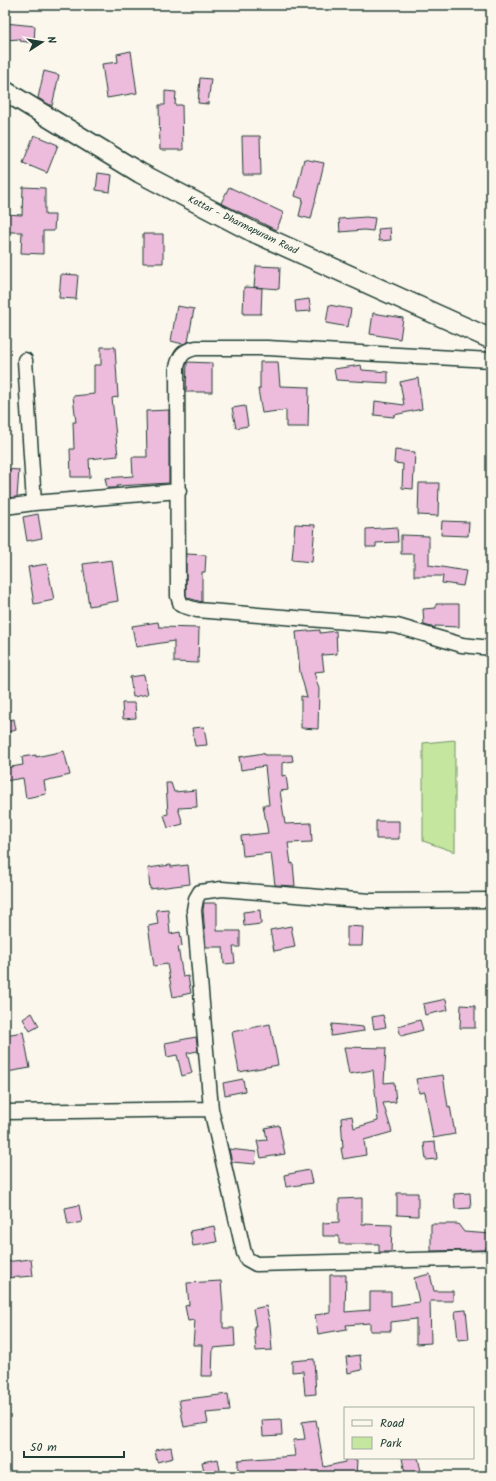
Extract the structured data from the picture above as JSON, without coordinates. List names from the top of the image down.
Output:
{
  "streets": {
    "main road": ["Kottar - Dharmapuram Road"]
  },
  "legend": ["Road", "Park"],
  "scale_bar": "50 m",
  "north": "right"
}
